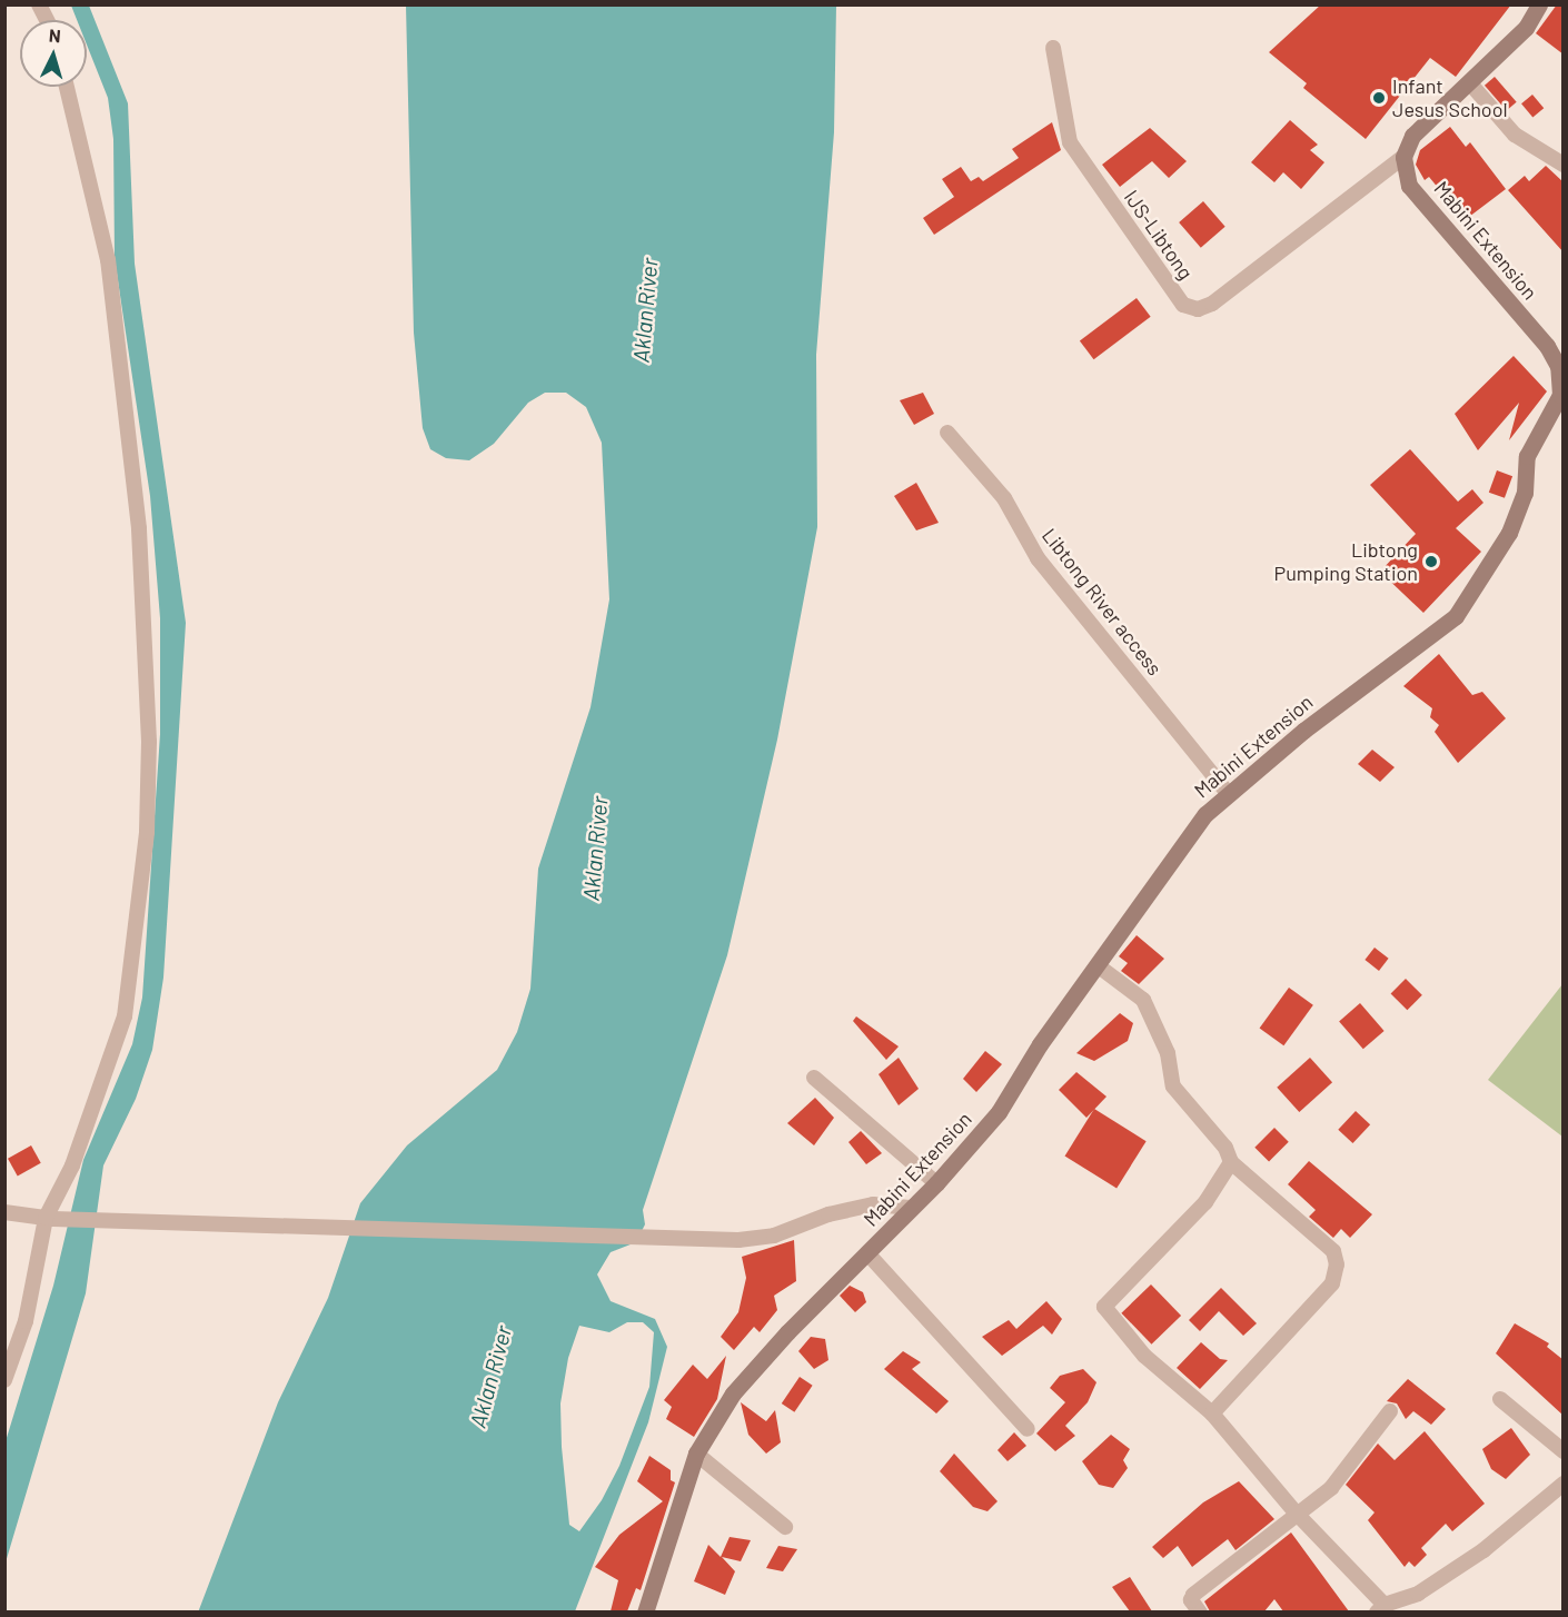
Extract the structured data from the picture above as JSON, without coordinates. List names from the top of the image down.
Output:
{
  "streets": {
    "street": ["IJS-Libtong", "Mabini Extension", "Libtong River access"]
  },
  "crossings": [
    ["IJS-Libtong", "Mabini Extension"],
    ["Mabini Extension", "Libtong River access"]
  ],
  "water": ["Aklan River"],
  "places": ["Infant Jesus School", "Libtong Pumping Station"],
  "north": "top"
}
